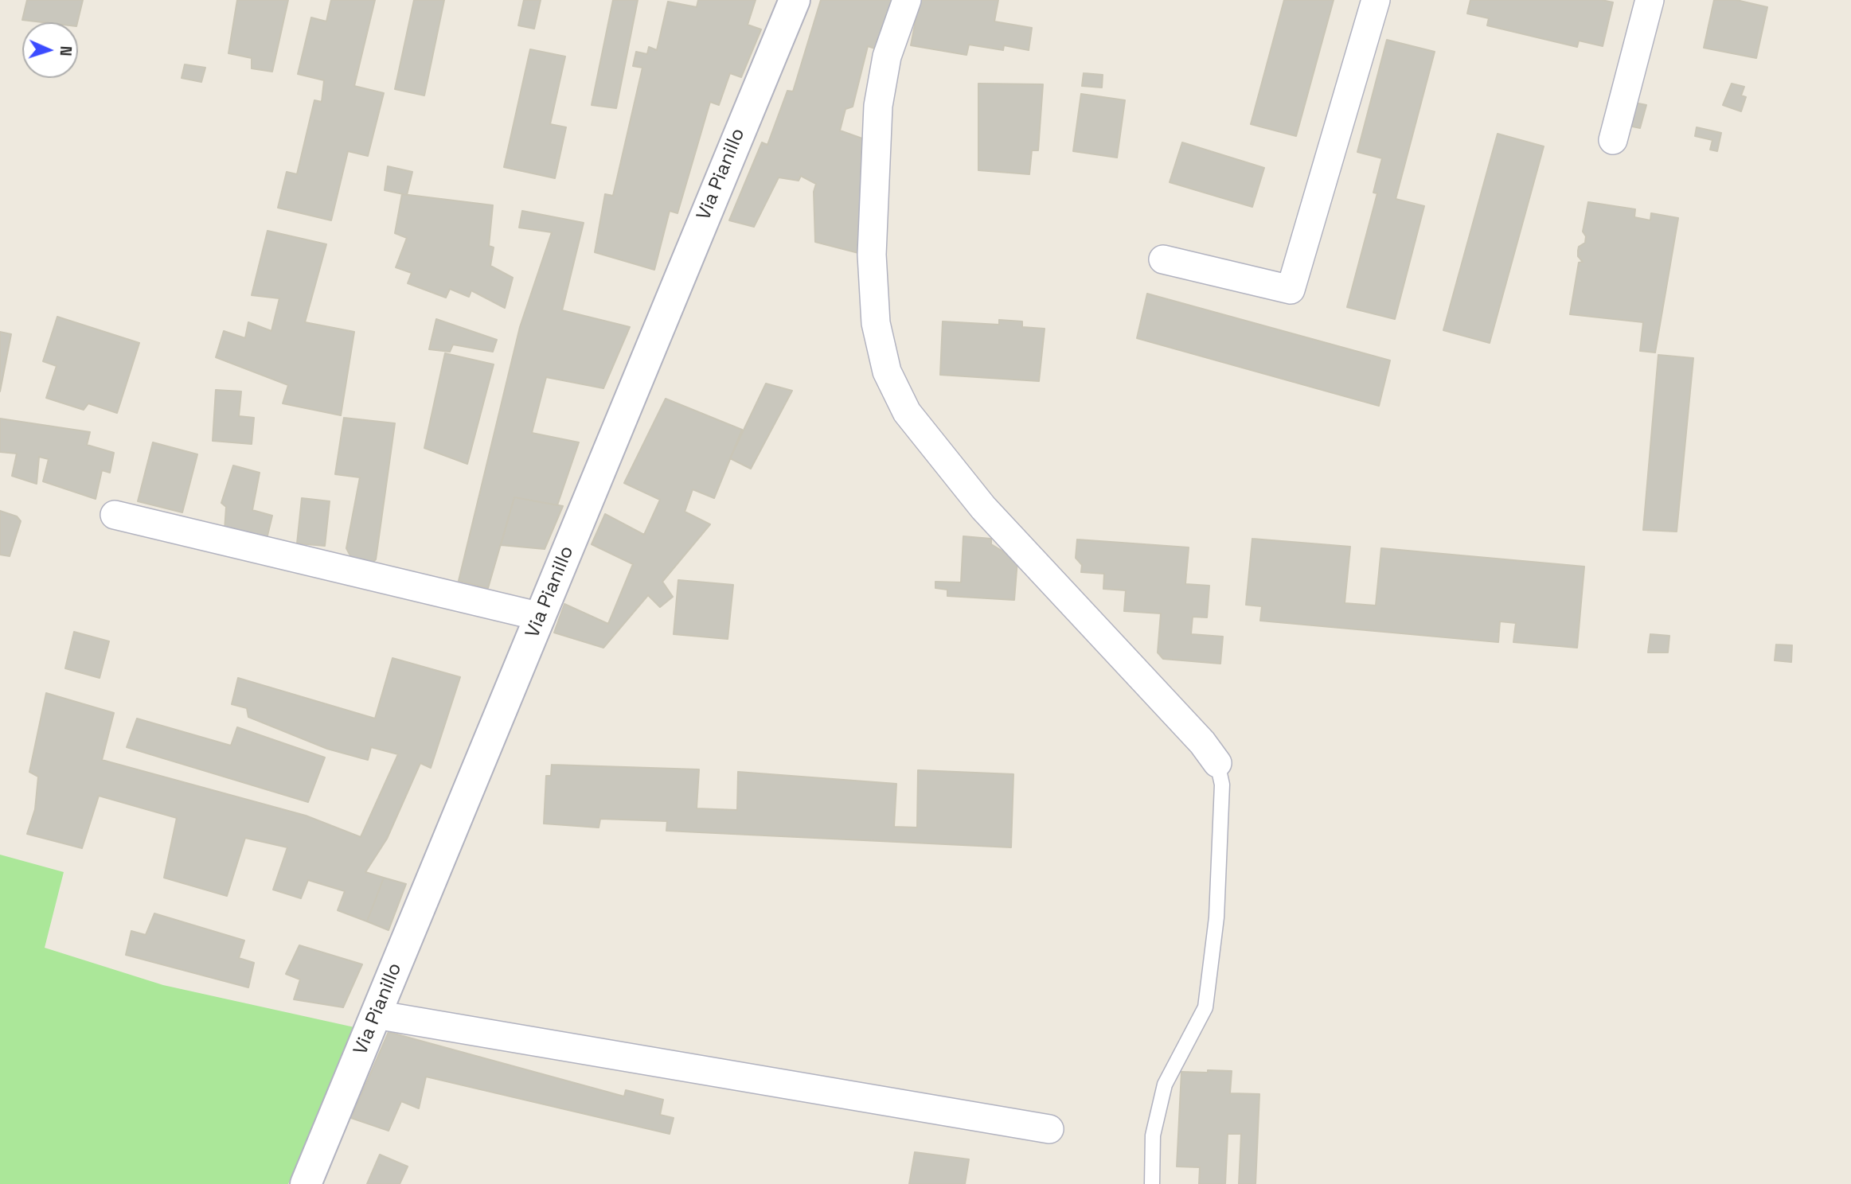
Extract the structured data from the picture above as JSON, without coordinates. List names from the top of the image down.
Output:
{
  "streets": {
    "street": ["Via Pianillo"]
  },
  "north": "right"
}
